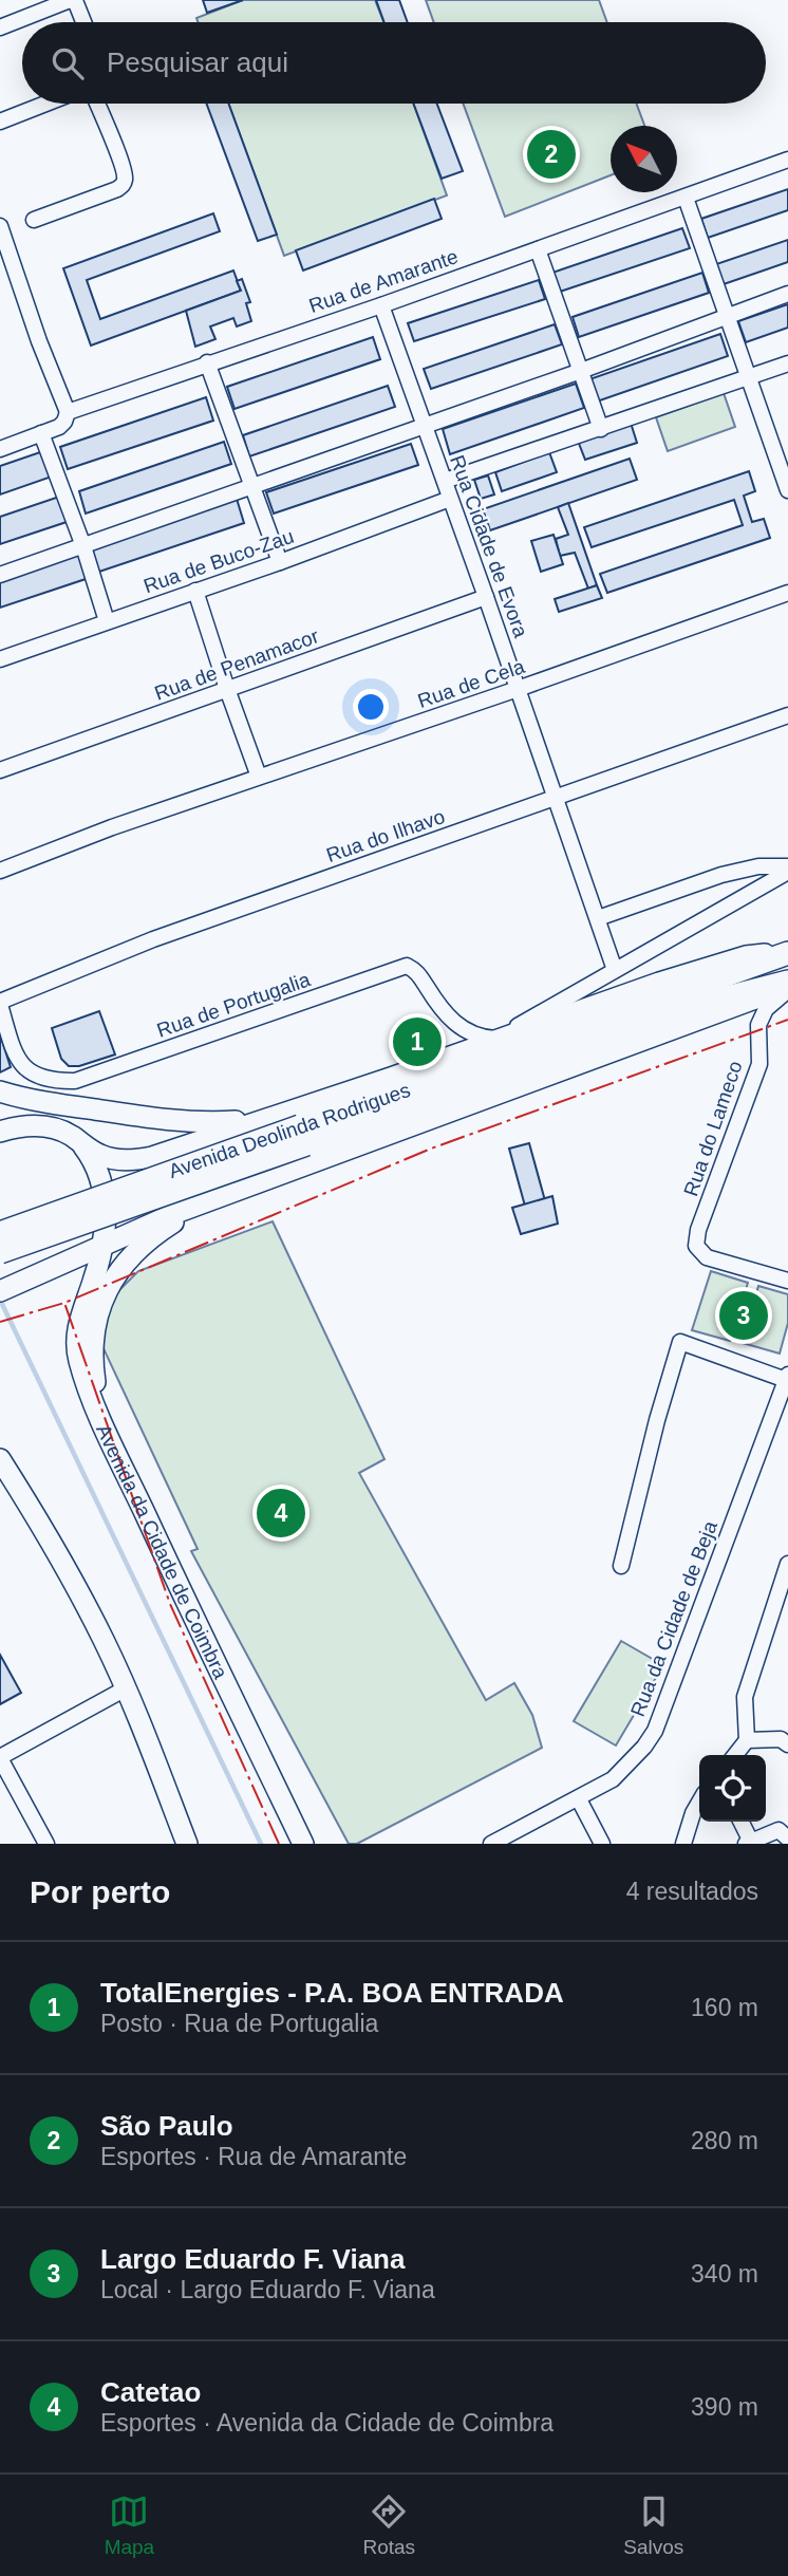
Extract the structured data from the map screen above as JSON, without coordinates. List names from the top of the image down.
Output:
{
  "streets": {
    "highway": ["Avenida Deolinda Rodrigues"],
    "main road": ["Avenida da Cidade de Coimbra"],
    "street": [
      "Rua de Amarante",
      "Rua Cidade de Evora",
      "Rua de Buco-Zau",
      "Rua de Penamacor",
      "Rua de Cela",
      "Rua do Ilhavo",
      "Rua de Portugalia",
      "Rua do Lameco",
      "Rua da Cidade de Beja"
    ]
  },
  "crossings": [
    ["Rua de Amarante", "Rua Cidade de Evora"],
    ["Rua Cidade de Evora", "Rua de Buco-Zau"],
    ["Rua Cidade de Evora", "Rua de Penamacor"],
    ["Rua Cidade de Evora", "Rua de Cela"],
    ["Rua Cidade de Evora", "Rua do Ilhavo"],
    ["Rua do Ilhavo", "Rua de Portugalia"]
  ],
  "north": "top left",
  "page": {
    "search": "Pesquisar aqui",
    "pins": [
      "2",
      "1",
      "3",
      "4"
    ],
    "heading": ["Por perto", "4 resultados"],
    "list": [
      {
        "mark": "1",
        "name": "TotalEnergies - P.A. BOA ENTRADA",
        "note": "Posto · Rua de Portugalia",
        "value": "160 m"
      },
      {
        "mark": "2",
        "name": "São Paulo",
        "note": "Esportes · Rua de Amarante",
        "value": "280 m"
      },
      {
        "mark": "3",
        "name": "Largo Eduardo F. Viana",
        "note": "Local · Largo Eduardo F. Viana",
        "value": "340 m"
      },
      {
        "mark": "4",
        "name": "Catetao",
        "note": "Esportes · Avenida da Cidade de Coimbra",
        "value": "390 m"
      }
    ],
    "nav": ["Mapa", "Rotas", "Salvos"]
  }
}
